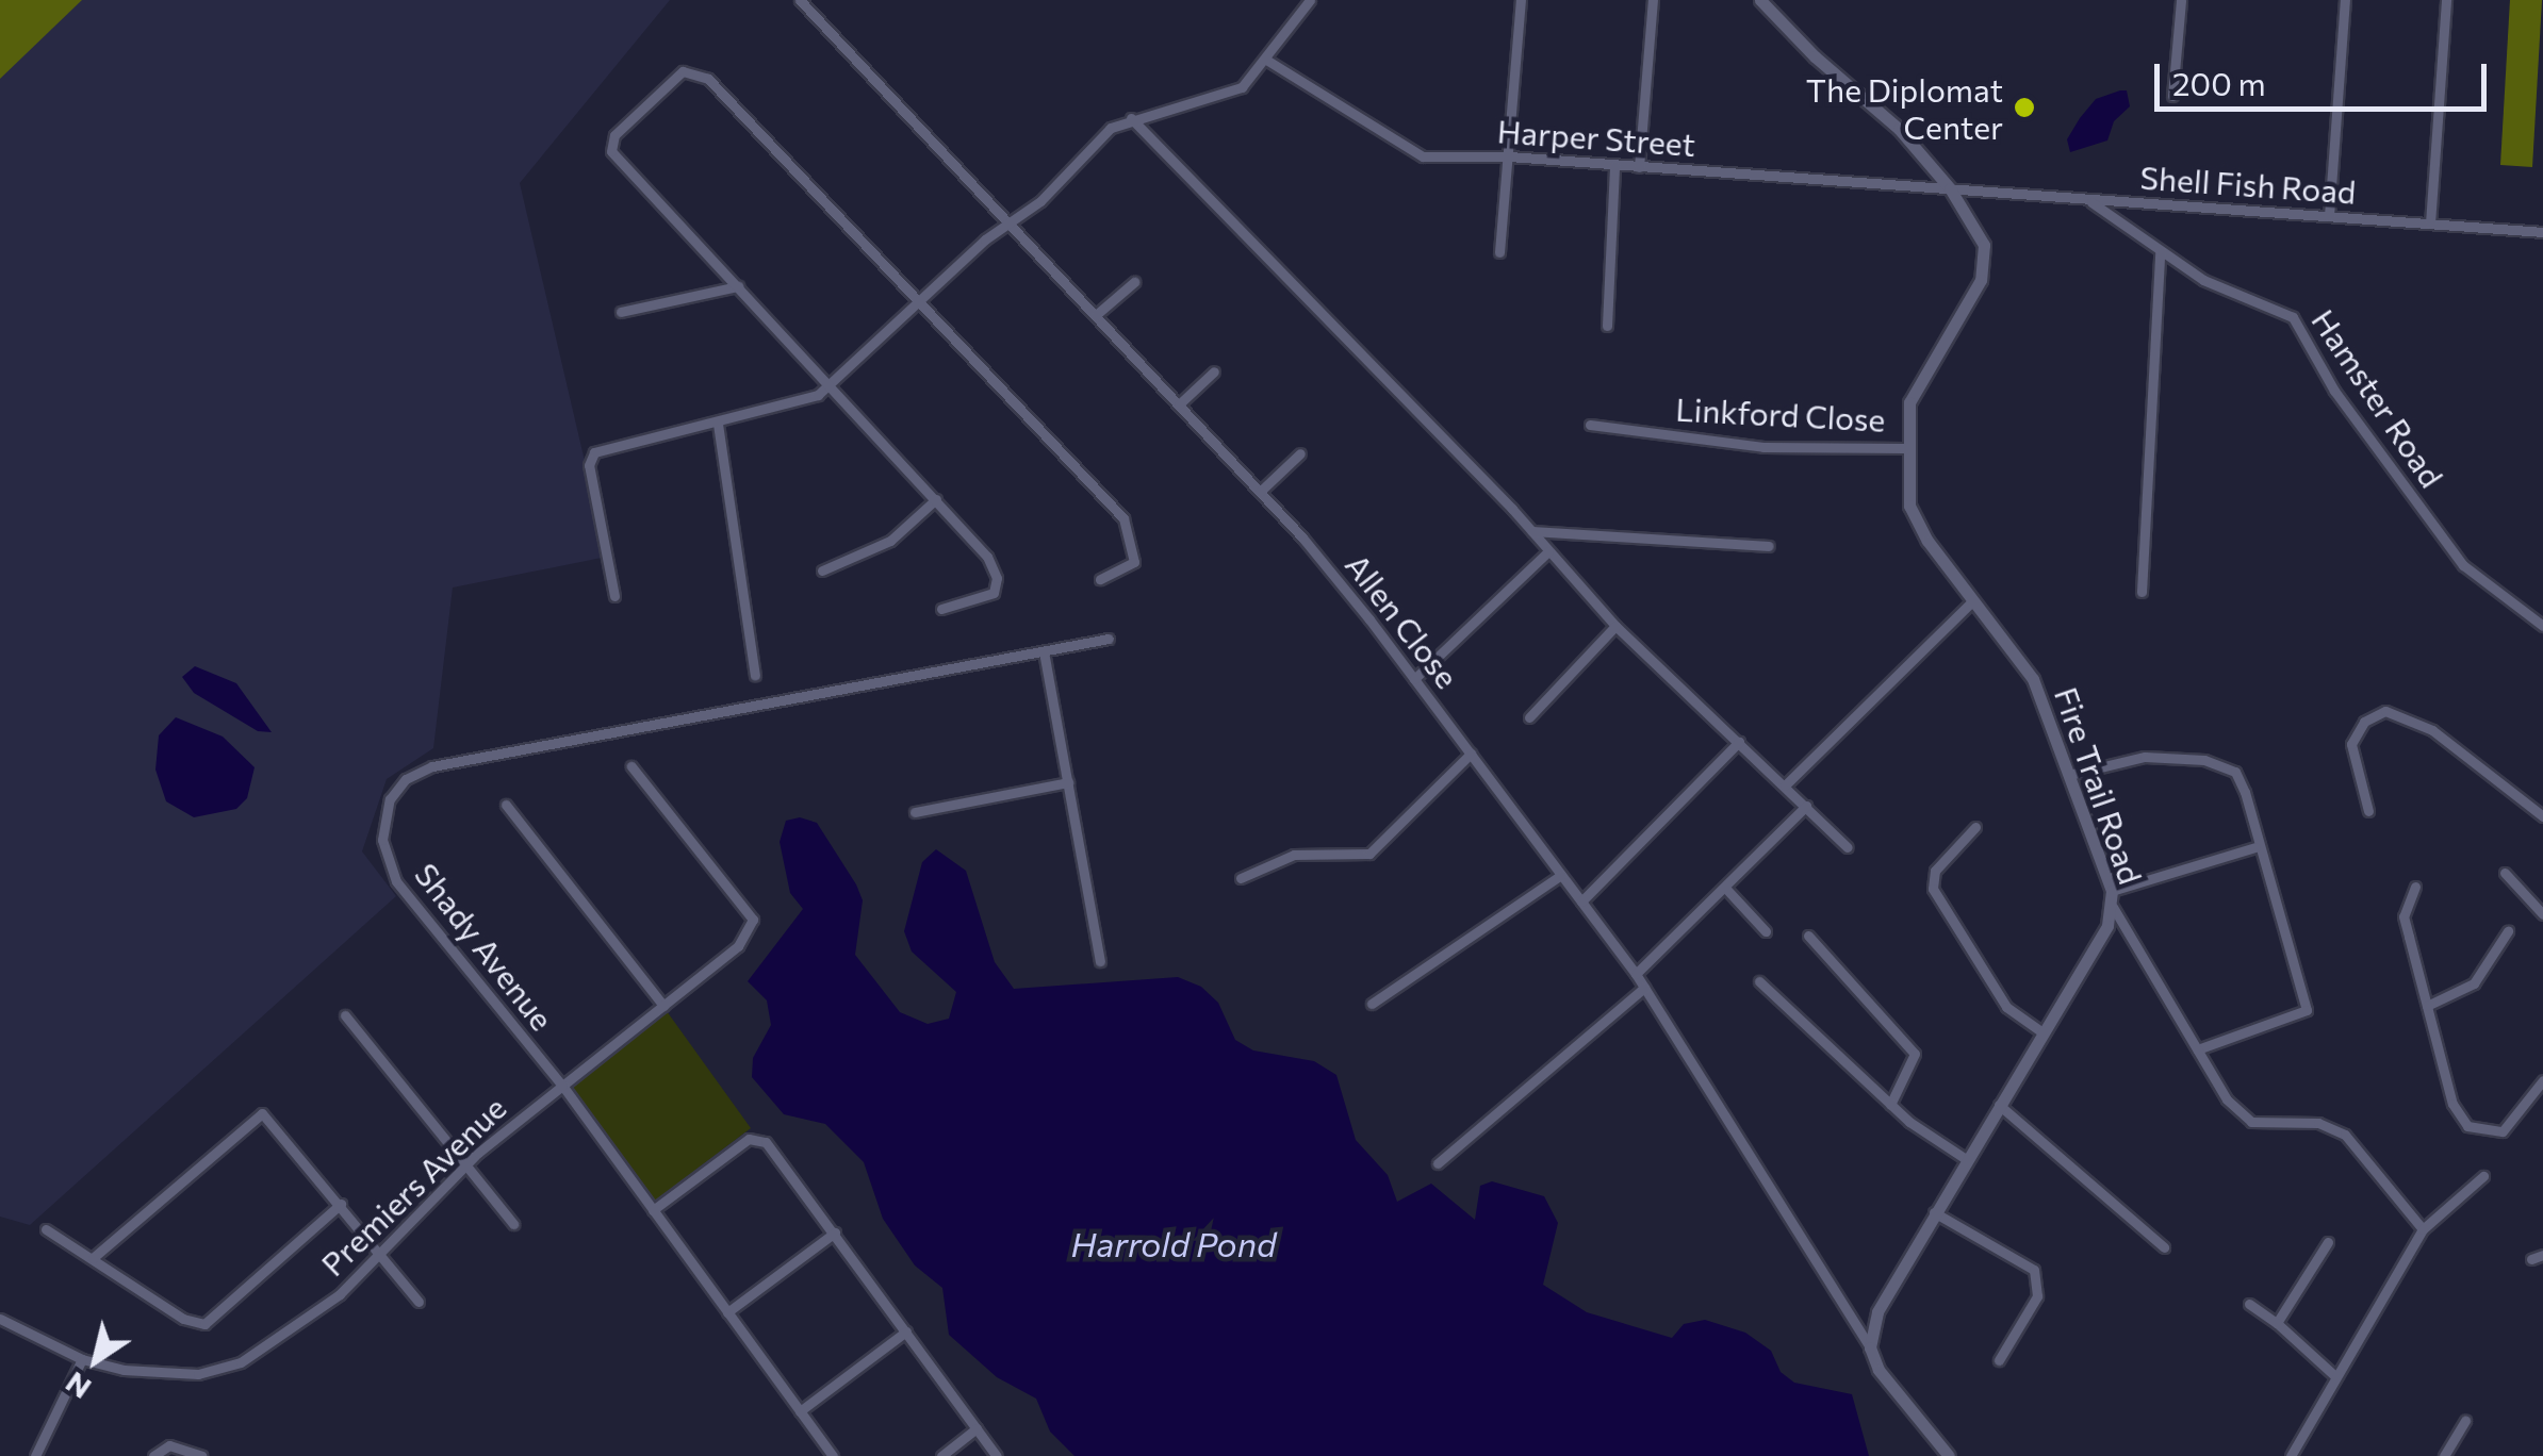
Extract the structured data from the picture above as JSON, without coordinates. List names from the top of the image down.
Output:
{
  "streets": {
    "street": [
      "Harper Street",
      "Shell Fish Road",
      "Hamster Road",
      "Linkford Close",
      "Allen Close",
      "Fire Trail Road",
      "Shady Avenue",
      "Premiers Avenue"
    ]
  },
  "crossings": [
    ["Harper Street", "Shell Fish Road"],
    ["Harper Street", "Fire Trail Road"],
    ["Shell Fish Road", "Hamster Road"],
    ["Shell Fish Road", "Fire Trail Road"],
    ["Linkford Close", "Fire Trail Road"],
    ["Allen Close", "Fire Trail Road"],
    ["Shady Avenue", "Premiers Avenue"]
  ],
  "water": ["Harrold Pond"],
  "places": ["The Diplomat Center"],
  "scale_bar": "200 m",
  "north": "bottom left"
}
